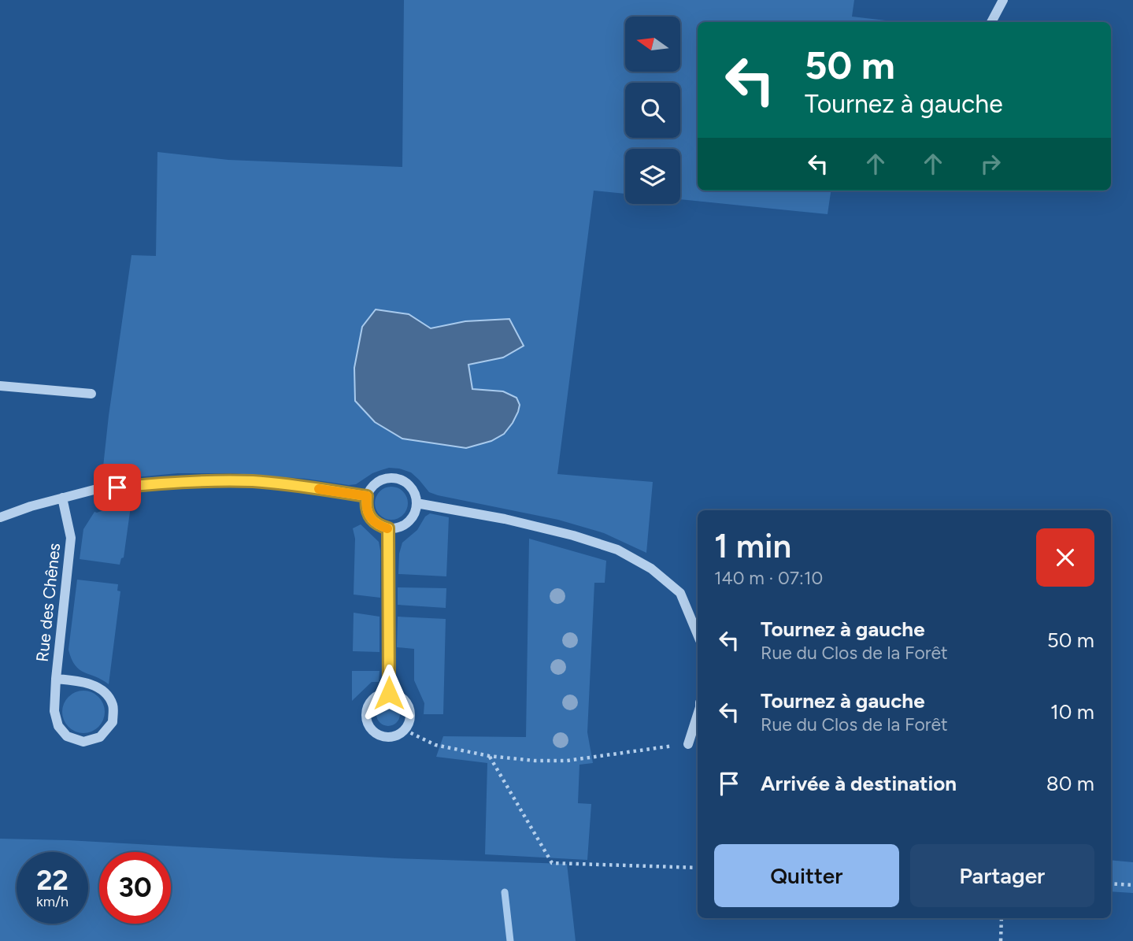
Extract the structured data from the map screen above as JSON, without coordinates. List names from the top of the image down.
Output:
{
  "streets": {
    "street": ["Rue des Chênes"]
  },
  "north": "left",
  "page": {
    "turn": ["50 m", "Tournez à gauche"],
    "heading": ["1 min", "140 m · 07:10"],
    "list": [
      {
        "name": "Tournez à gauche",
        "note": "Rue du Clos de la Forêt",
        "value": "50 m"
      },
      {
        "name": "Tournez à gauche",
        "note": "Rue du Clos de la Forêt",
        "value": "10 m"
      },
      {
        "name": "Arrivée à destination",
        "value": "80 m"
      }
    ],
    "buttons": ["Quitter", "Partager"],
    "speed": "22 km/h",
    "limit": "30"
  }
}
